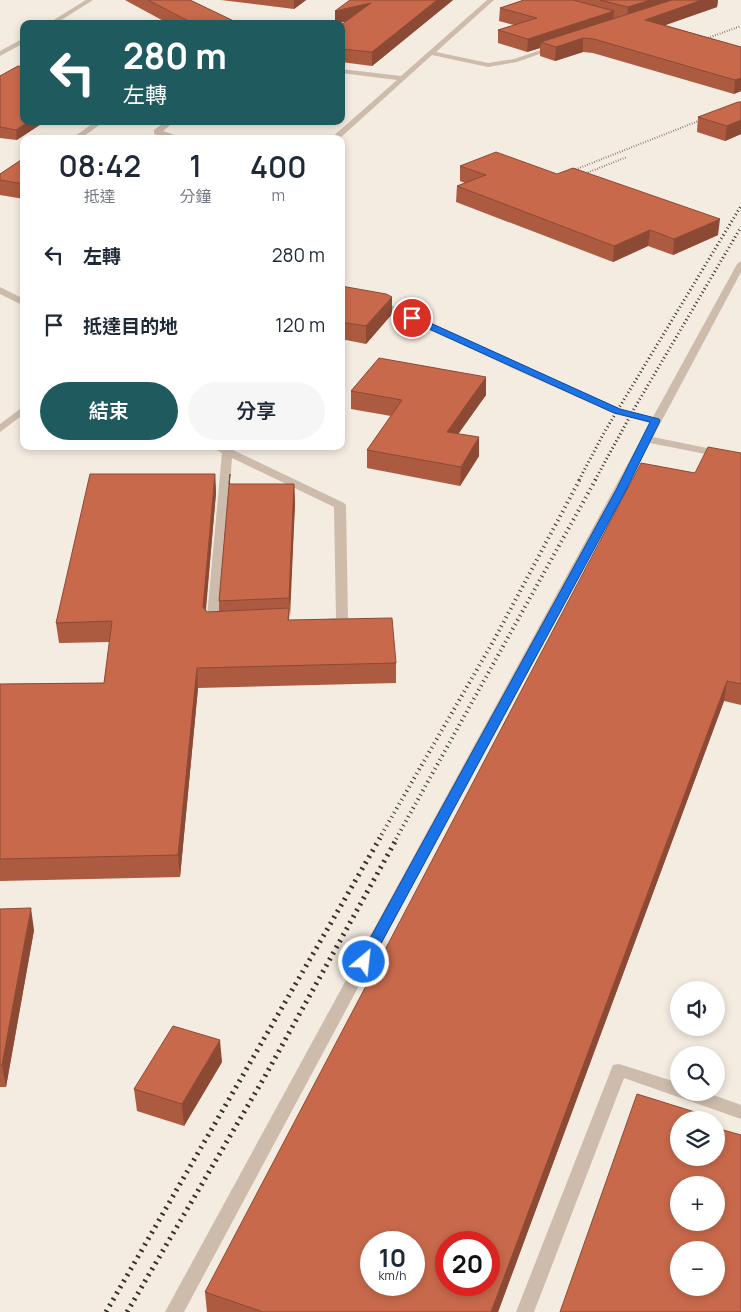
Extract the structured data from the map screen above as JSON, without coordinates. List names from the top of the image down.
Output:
{
  "page": {
    "turn": ["280 m", "左轉"],
    "eta": [
      "08:42",
      "抵達",
      "1",
      "分鐘",
      "400",
      "m"
    ],
    "list": [
      {
        "name": "左轉",
        "value": "280 m"
      },
      {
        "name": "抵達目的地",
        "value": "120 m"
      }
    ],
    "buttons": ["結束", "分享"],
    "map_buttons": ["+", "−"],
    "speed": "10 km/h",
    "limit": "20"
  }
}
